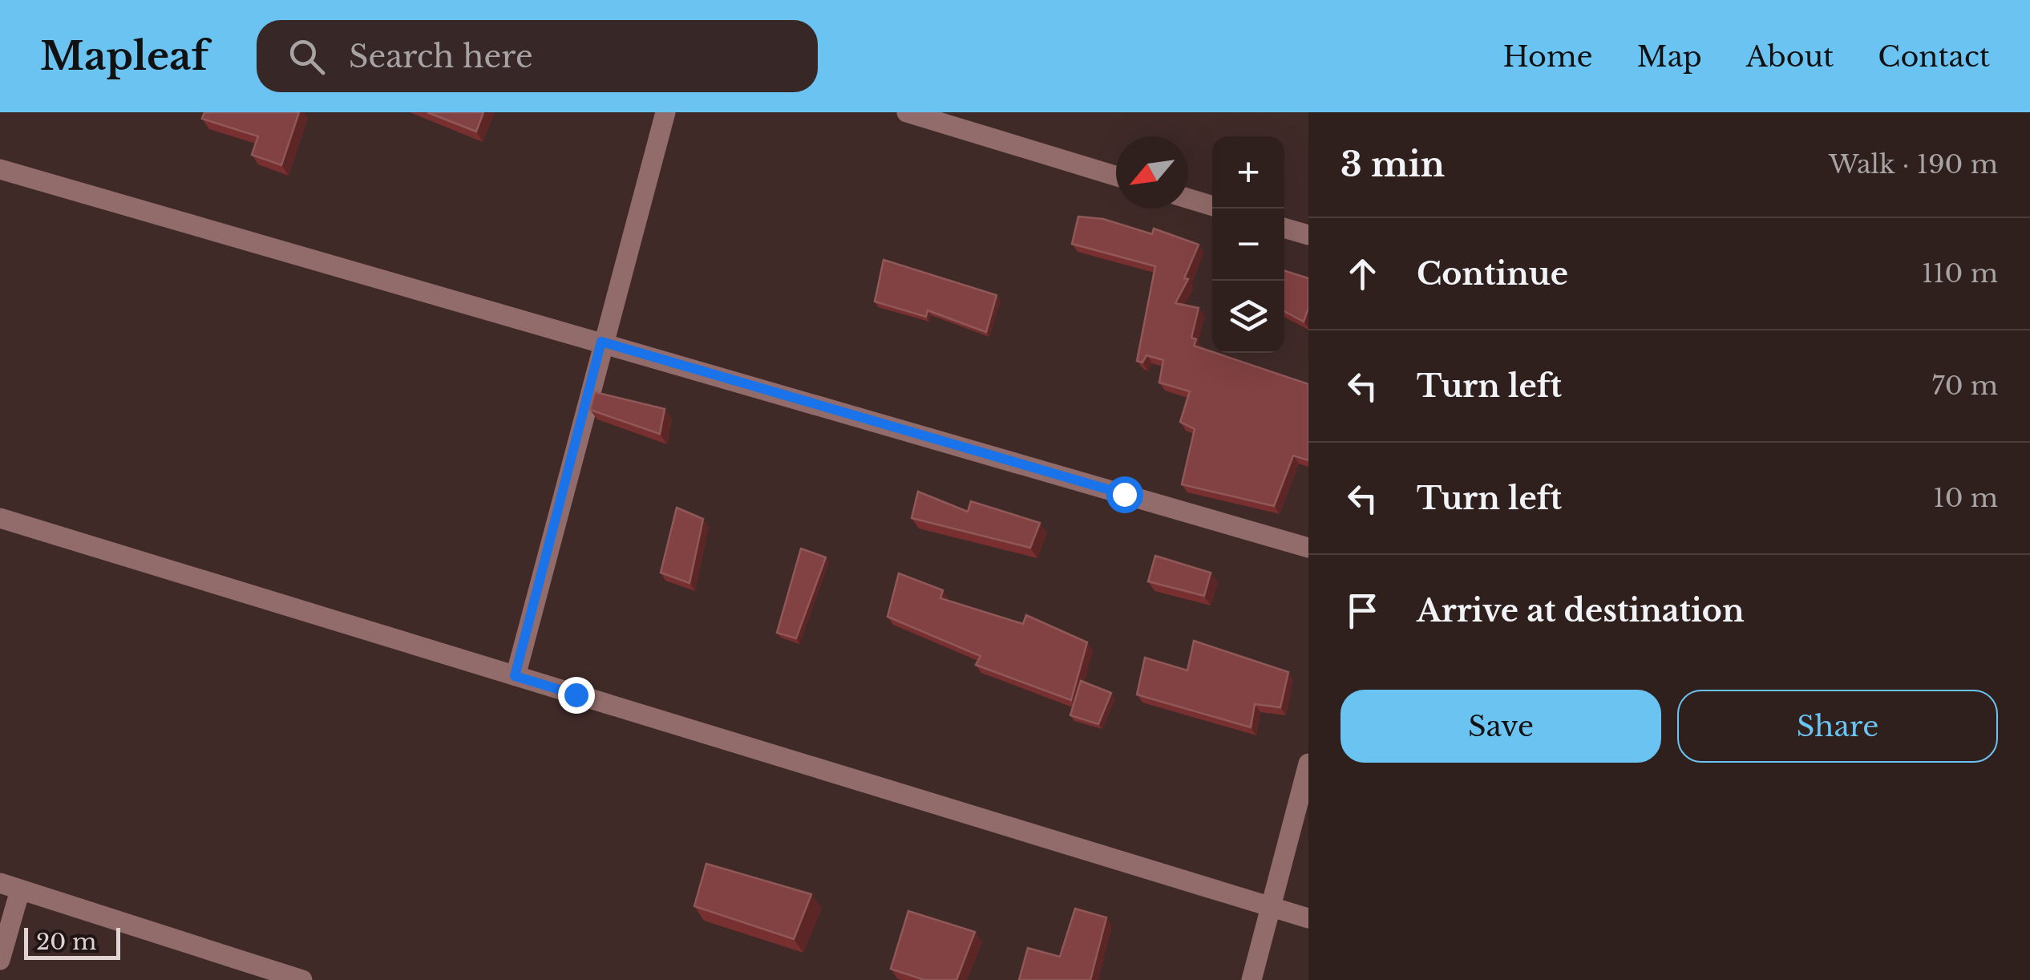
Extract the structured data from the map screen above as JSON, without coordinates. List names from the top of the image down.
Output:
{
  "scale_bar": "20 m",
  "north": "bottom left",
  "page": {
    "header": "Mapleaf",
    "search": "Search here",
    "nav": [
      "Home",
      "Map",
      "About",
      "Contact"
    ],
    "heading": ["3 min", "Walk · 190 m"],
    "map_buttons": ["+", "−"],
    "list": [
      ["Continue", "110 m"],
      ["Turn left", "70 m"],
      ["Turn left", "10 m"],
      "Arrive at destination"
    ],
    "buttons": ["Save", "Share"],
    "scale": "20 m"
  }
}
